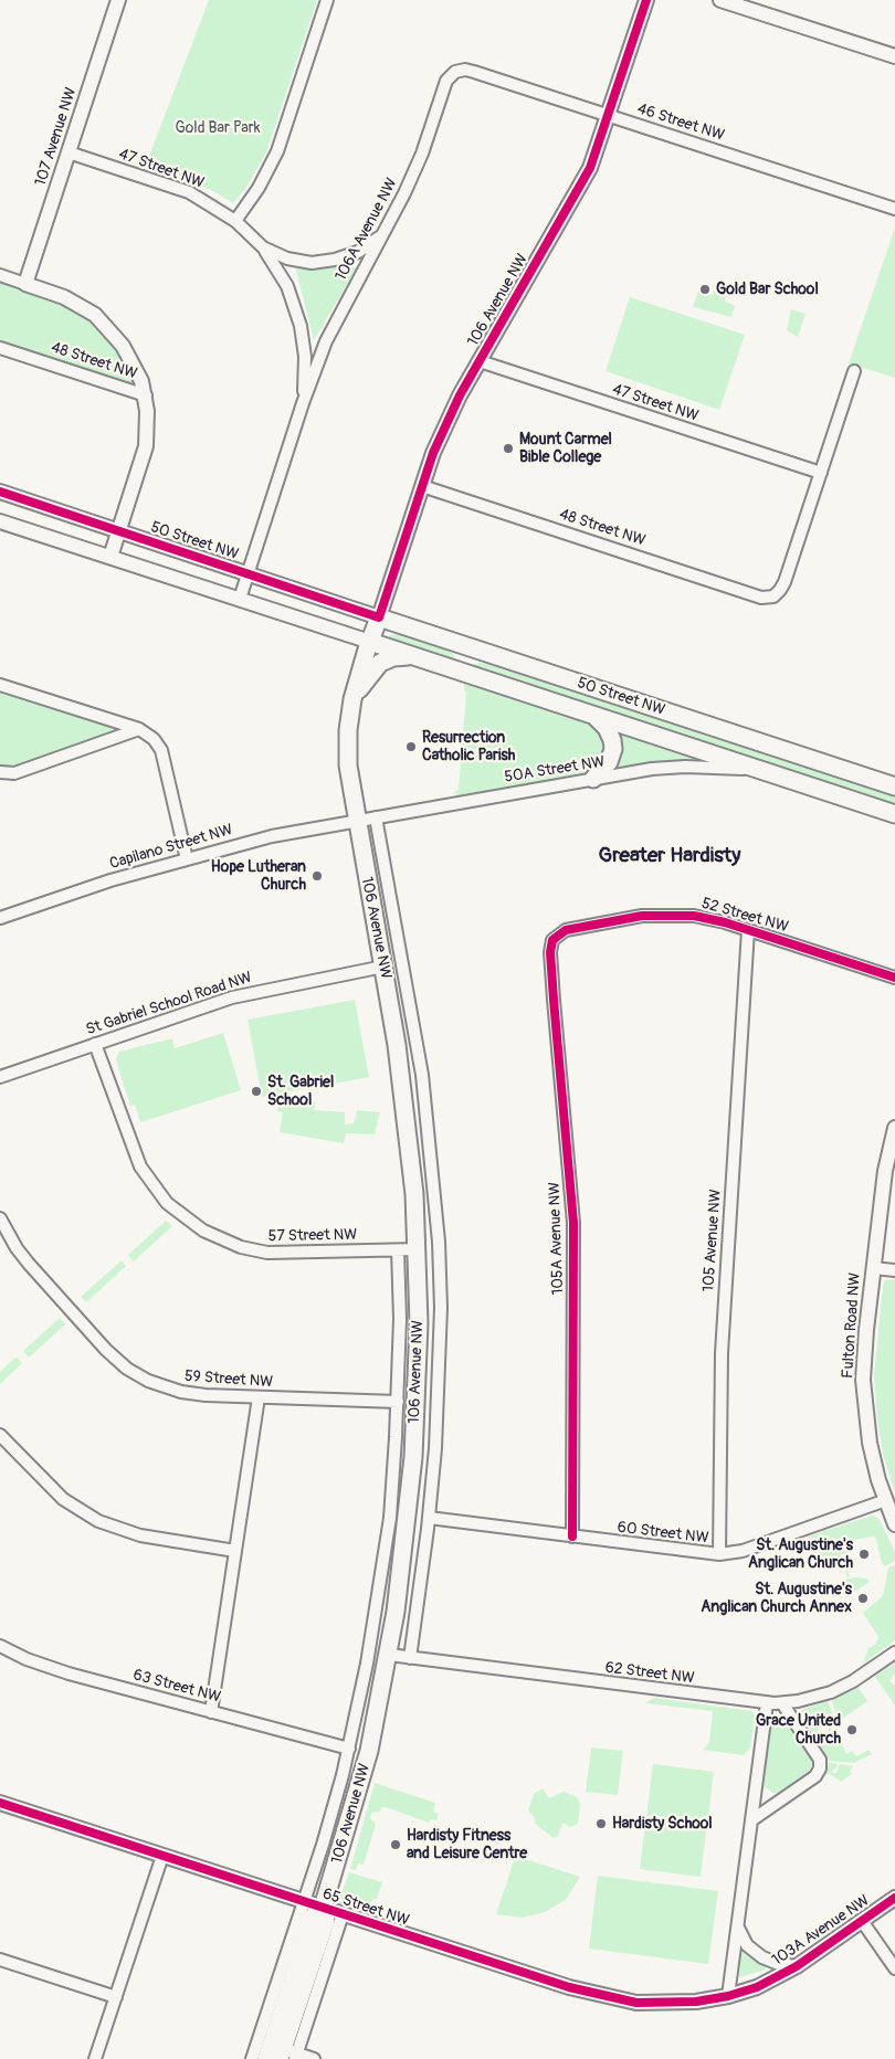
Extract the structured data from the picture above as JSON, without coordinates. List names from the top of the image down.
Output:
{
  "streets": {
    "main road": ["106 Avenue NW", "50 Street NW"],
    "street": [
      "46 Street NW",
      "107 Avenue NW",
      "47 Street NW",
      "106A Avenue NW",
      "48 Street NW",
      "50A Street NW",
      "Capilano Street NW",
      "52 Street NW",
      "St Gabriel School Road NW",
      "57 Street NW",
      "105A Avenue NW",
      "105 Avenue NW",
      "Fulton Road NW",
      "59 Street NW",
      "60 Street NW",
      "62 Street NW",
      "63 Street NW",
      "65 Street NW",
      "103A Avenue NW"
    ]
  },
  "crossings": [
    ["46 Street NW", "106A Avenue NW"],
    ["46 Street NW", "106 Avenue NW"],
    ["107 Avenue NW", "47 Street NW"],
    ["107 Avenue NW", "48 Street NW"],
    ["47 Street NW", "106A Avenue NW"],
    ["47 Street NW", "106 Avenue NW"],
    ["47 Street NW", "48 Street NW"],
    ["106A Avenue NW", "50 Street NW"],
    ["106 Avenue NW", "48 Street NW"],
    ["106 Avenue NW", "50 Street NW"],
    ["106 Avenue NW", "50A Street NW"],
    ["106 Avenue NW", "Capilano Street NW"],
    ["106 Avenue NW", "St Gabriel School Road NW"],
    ["106 Avenue NW", "57 Street NW"],
    ["106 Avenue NW", "59 Street NW"],
    ["106 Avenue NW", "60 Street NW"],
    ["106 Avenue NW", "62 Street NW"],
    ["106 Avenue NW", "63 Street NW"],
    ["106 Avenue NW", "65 Street NW"],
    ["50 Street NW", "50A Street NW"],
    ["50A Street NW", "Capilano Street NW"],
    ["52 Street NW", "105A Avenue NW"],
    ["52 Street NW", "105 Avenue NW"],
    ["St Gabriel School Road NW", "57 Street NW"],
    ["105A Avenue NW", "60 Street NW"],
    ["105 Avenue NW", "60 Street NW"],
    ["Fulton Road NW", "60 Street NW"],
    ["65 Street NW", "103A Avenue NW"]
  ],
  "districts": ["Greater Hardisty"],
  "parks": ["Gold Bar Park"],
  "places": [
    "Gold Bar School",
    "Mount Carmel Bible College",
    "Resurrection Catholic Parish",
    "Hope Lutheran Church",
    "St. Gabriel School",
    "St. Augustine's Anglican Church",
    "St. Augustine's Anglican Church Annex",
    "Grace United Church",
    "Hardisty School",
    "Hardisty Fitness and Leisure Centre"
  ]
}
